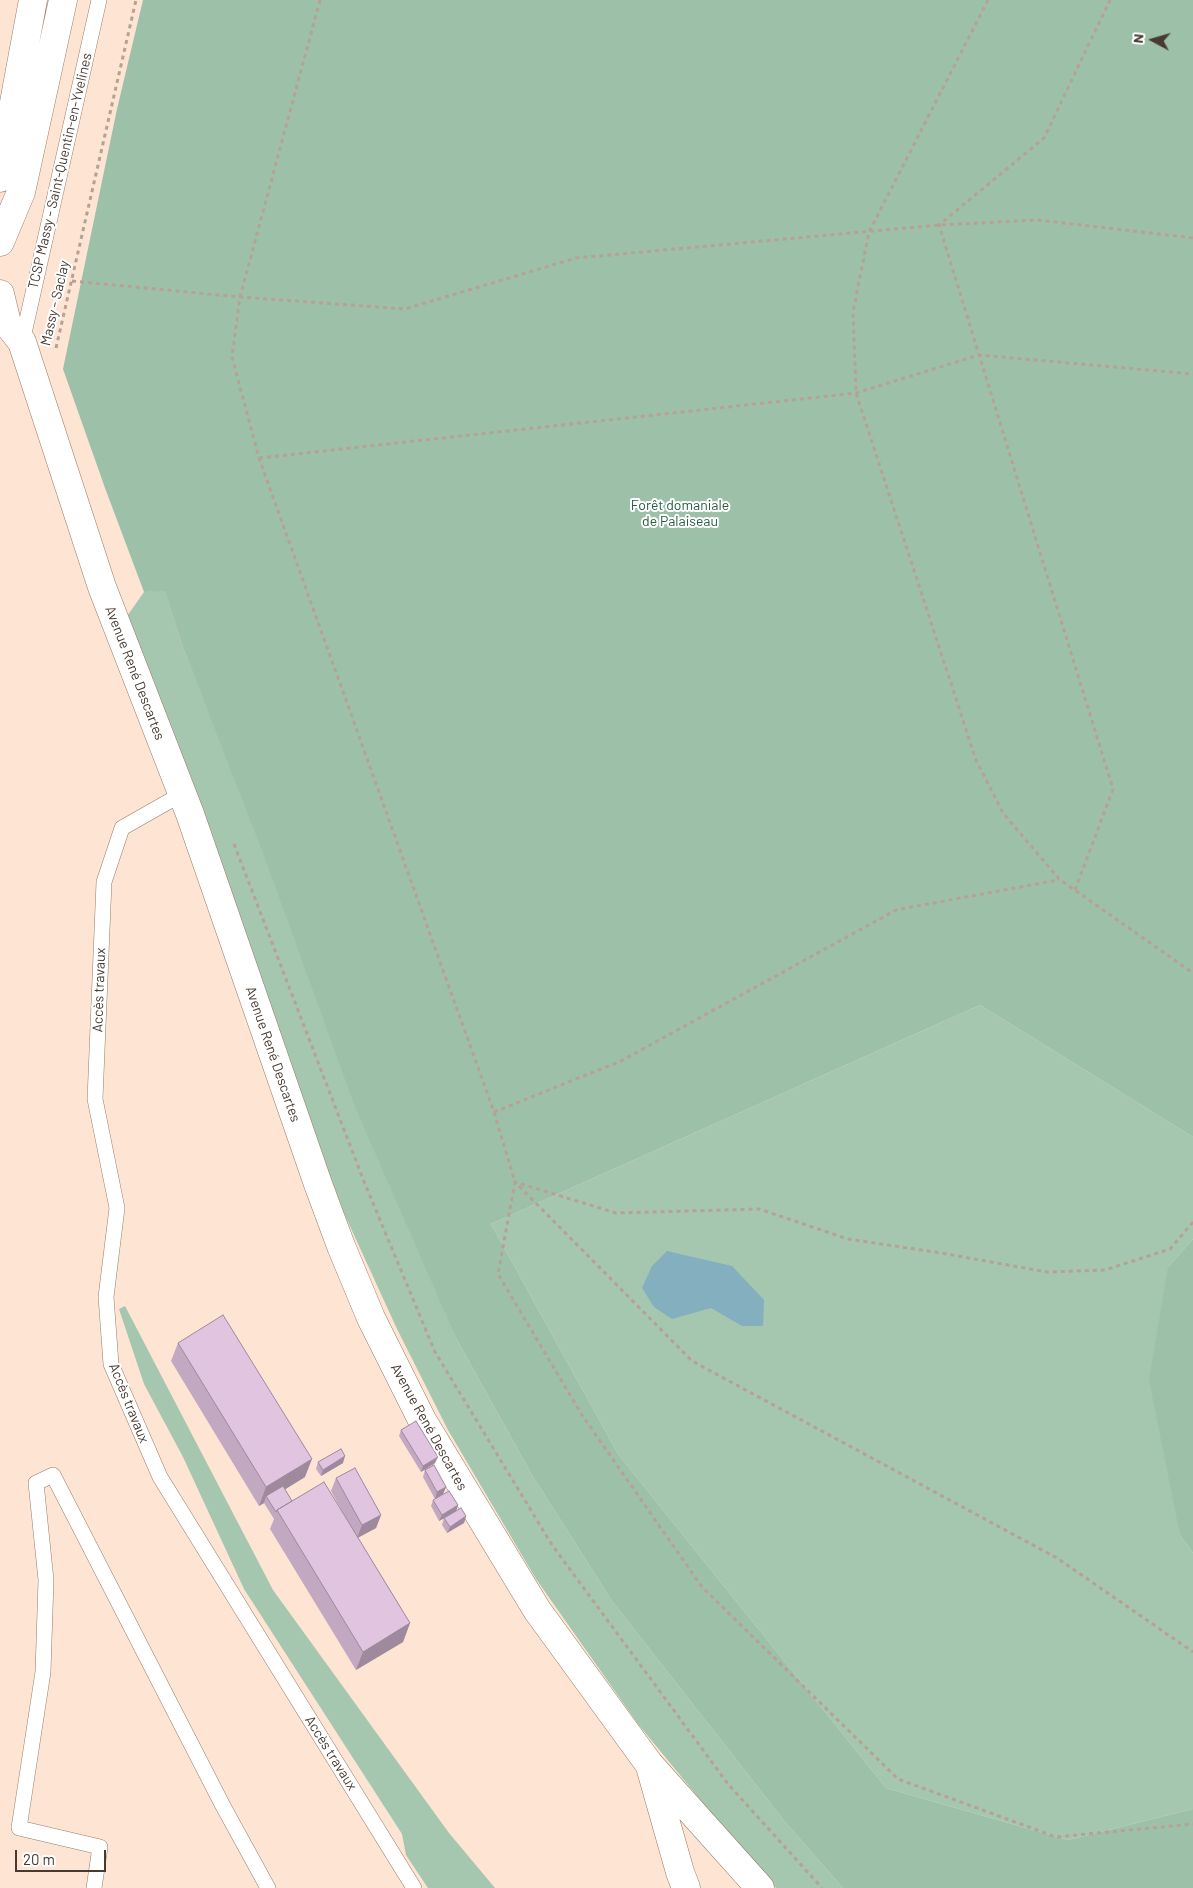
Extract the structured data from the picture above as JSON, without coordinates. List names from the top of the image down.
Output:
{
  "streets": {
    "street": ["Avenue René Descartes"],
    "lane": ["TCSP Massy - Saint-Quentin-en-Yvelines", "Accès travaux"],
    "path": ["Massy - Saclay"]
  },
  "crossings": [
    ["TCSP Massy - Saint-Quentin-en-Yvelines", "Avenue René Descartes"],
    ["Avenue René Descartes", "Accès travaux"]
  ],
  "parks": ["Forêt domaniale de Palaiseau"],
  "scale_bar": "20 m",
  "north": "left"
}
